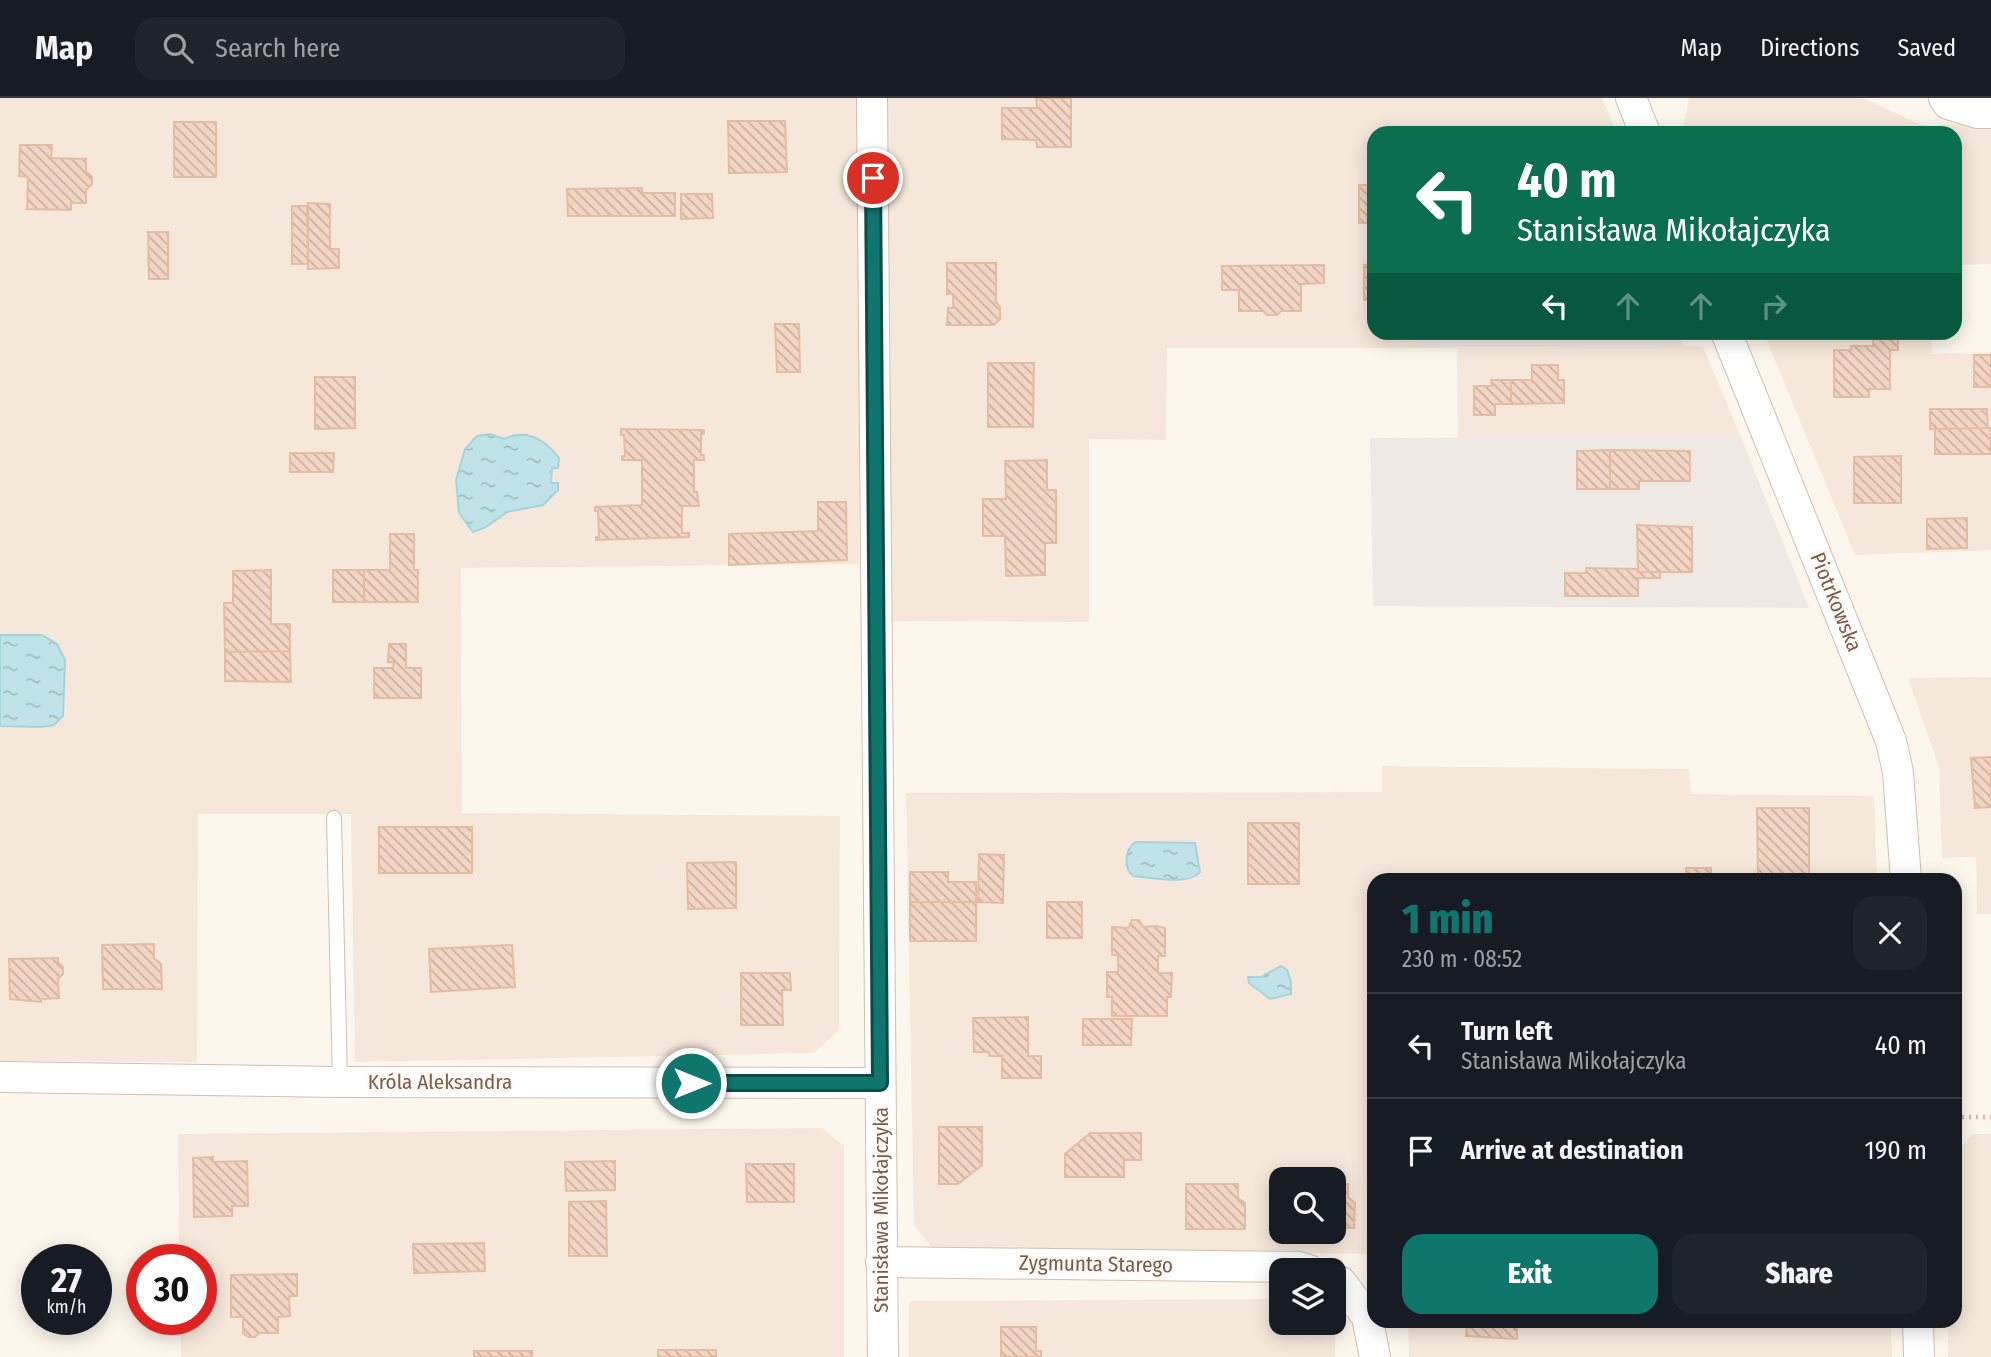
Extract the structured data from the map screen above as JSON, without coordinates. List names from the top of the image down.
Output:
{
  "streets": {
    "street": [
      "Piotrkowska",
      "Króla Aleksandra",
      "Stanisława Mikołajczyka",
      "Zygmunta Starego"
    ]
  },
  "crossings": [
    ["Króla Aleksandra", "Stanisława Mikołajczyka"],
    ["Stanisława Mikołajczyka", "Zygmunta Starego"]
  ],
  "page": {
    "header": "Map",
    "search": "Search here",
    "nav": ["Map", "Directions", "Saved"],
    "turn": ["40 m", "Stanisława Mikołajczyka"],
    "heading": ["1 min", "230 m · 08:52"],
    "list": [
      {
        "name": "Turn left",
        "note": "Stanisława Mikołajczyka",
        "value": "40 m"
      },
      {
        "name": "Arrive at destination",
        "value": "190 m"
      }
    ],
    "buttons": ["Exit", "Share"],
    "speed": "27 km/h",
    "limit": "30"
  }
}
